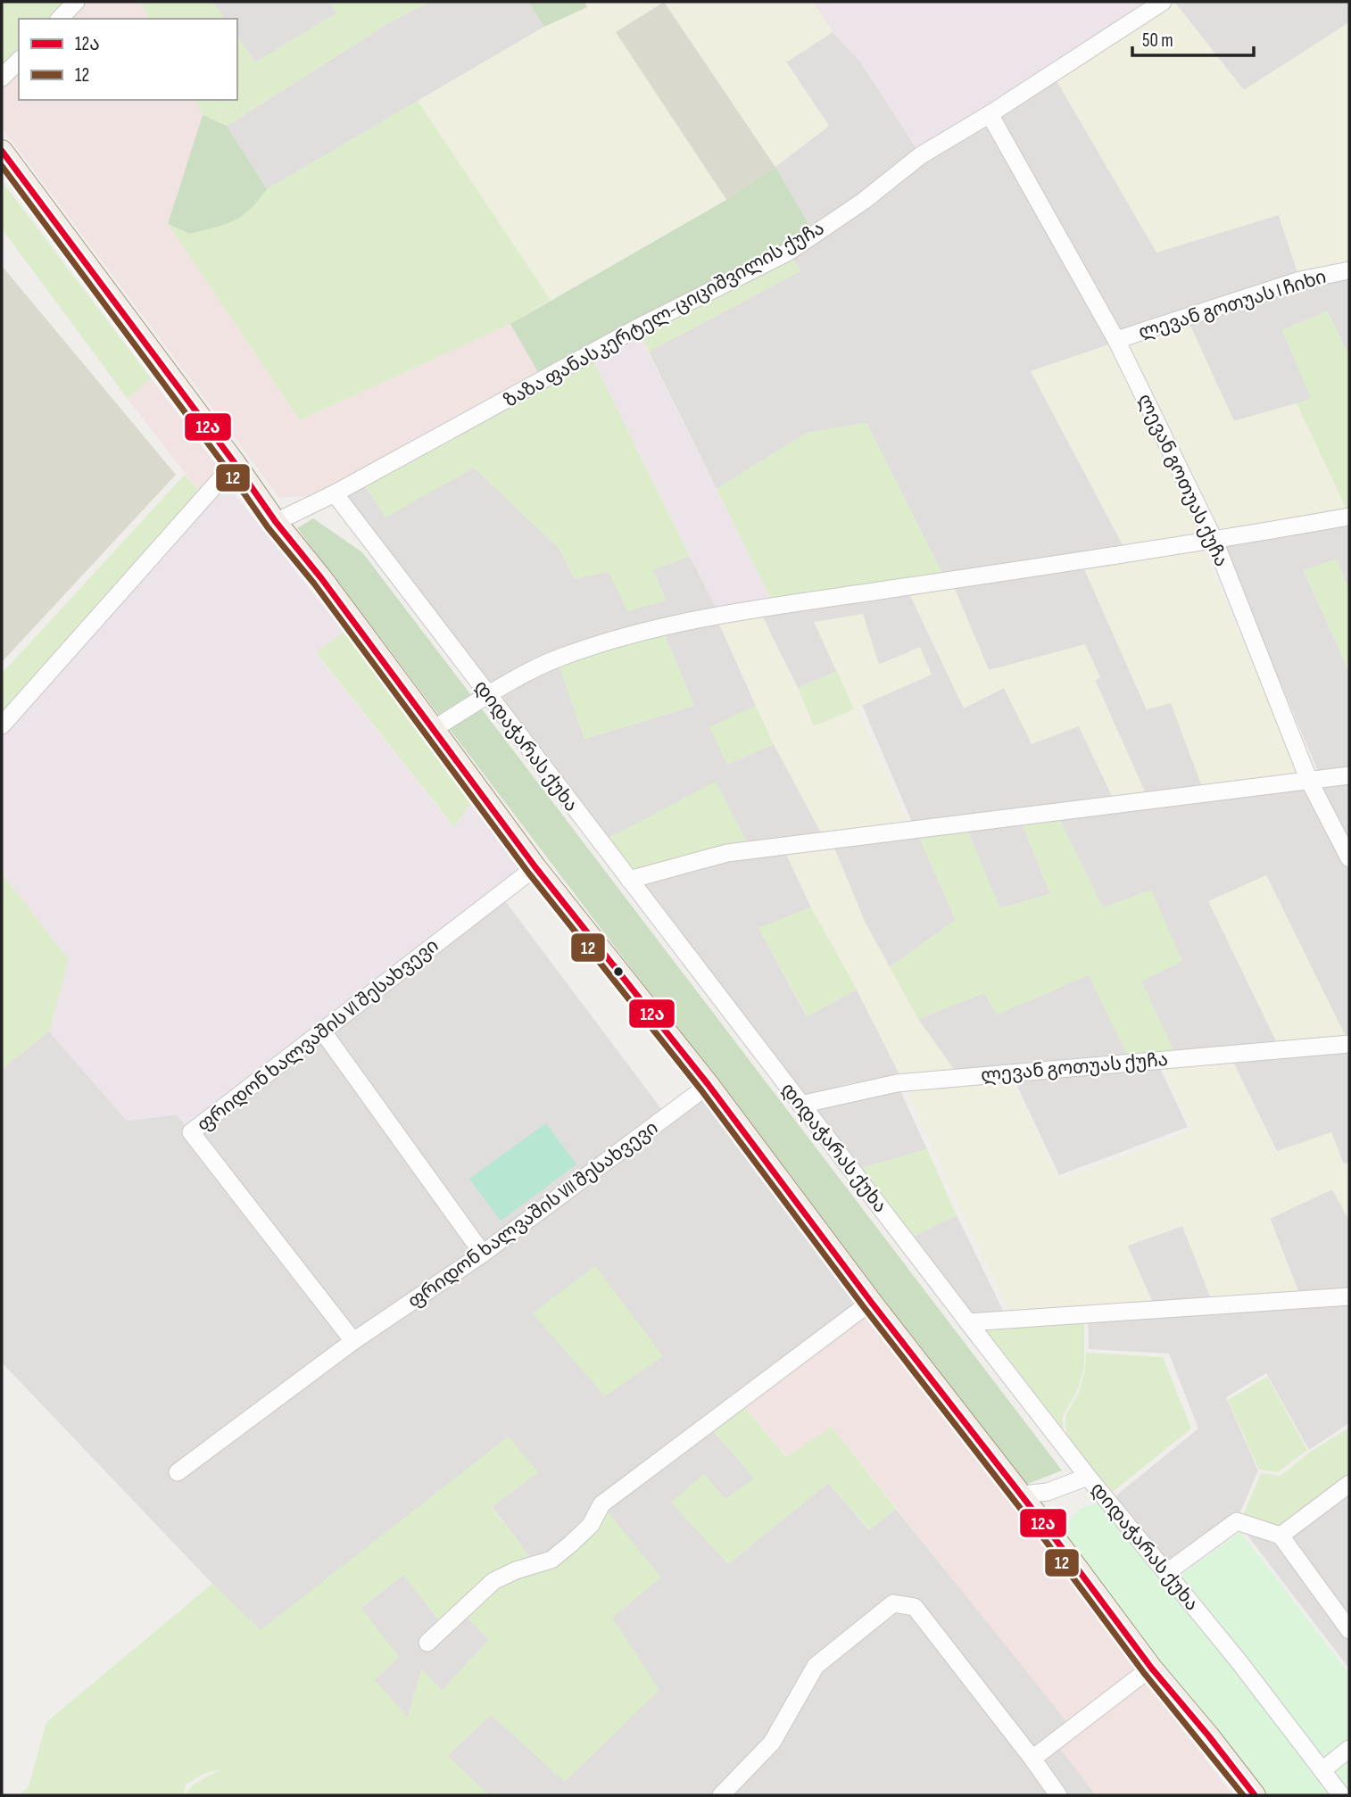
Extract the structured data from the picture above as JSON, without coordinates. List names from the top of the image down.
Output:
{
  "streets": {
    "street": [
      "ლევან გოთუას I ჩიხი",
      "ზაზა ფანასკერტელ-ციციშვილის ქუჩა",
      "ლევან გოთუას ქუჩა",
      "დიდაჭარას ქუხა",
      "ფრიდონ ხალვაშის VI შესახვევი",
      "ფრიდონ ხალვაშის VII შესახვევი"
    ]
  },
  "crossings": [
    ["ლევან გოთუას I ჩიხი", "ლევან გოთუას ქუჩა"],
    ["ზაზა ფანასკერტელ-ციციშვილის ქუჩა", "ლევან გოთუას ქუჩა"],
    ["ზაზა ფანასკერტელ-ციციშვილის ქუჩა", "დიდაჭარას ქუხა"],
    ["ლევან გოთუას ქუჩა", "დიდაჭარას ქუხა"],
    ["ფრიდონ ხალვაშის VI შესახვევი", "ფრიდონ ხალვაშის VII შესახვევი"]
  ],
  "lines": ["transit line 12ა", "transit line 12"],
  "legend": ["12ა", "12"],
  "scale_bar": "50 m"
}
